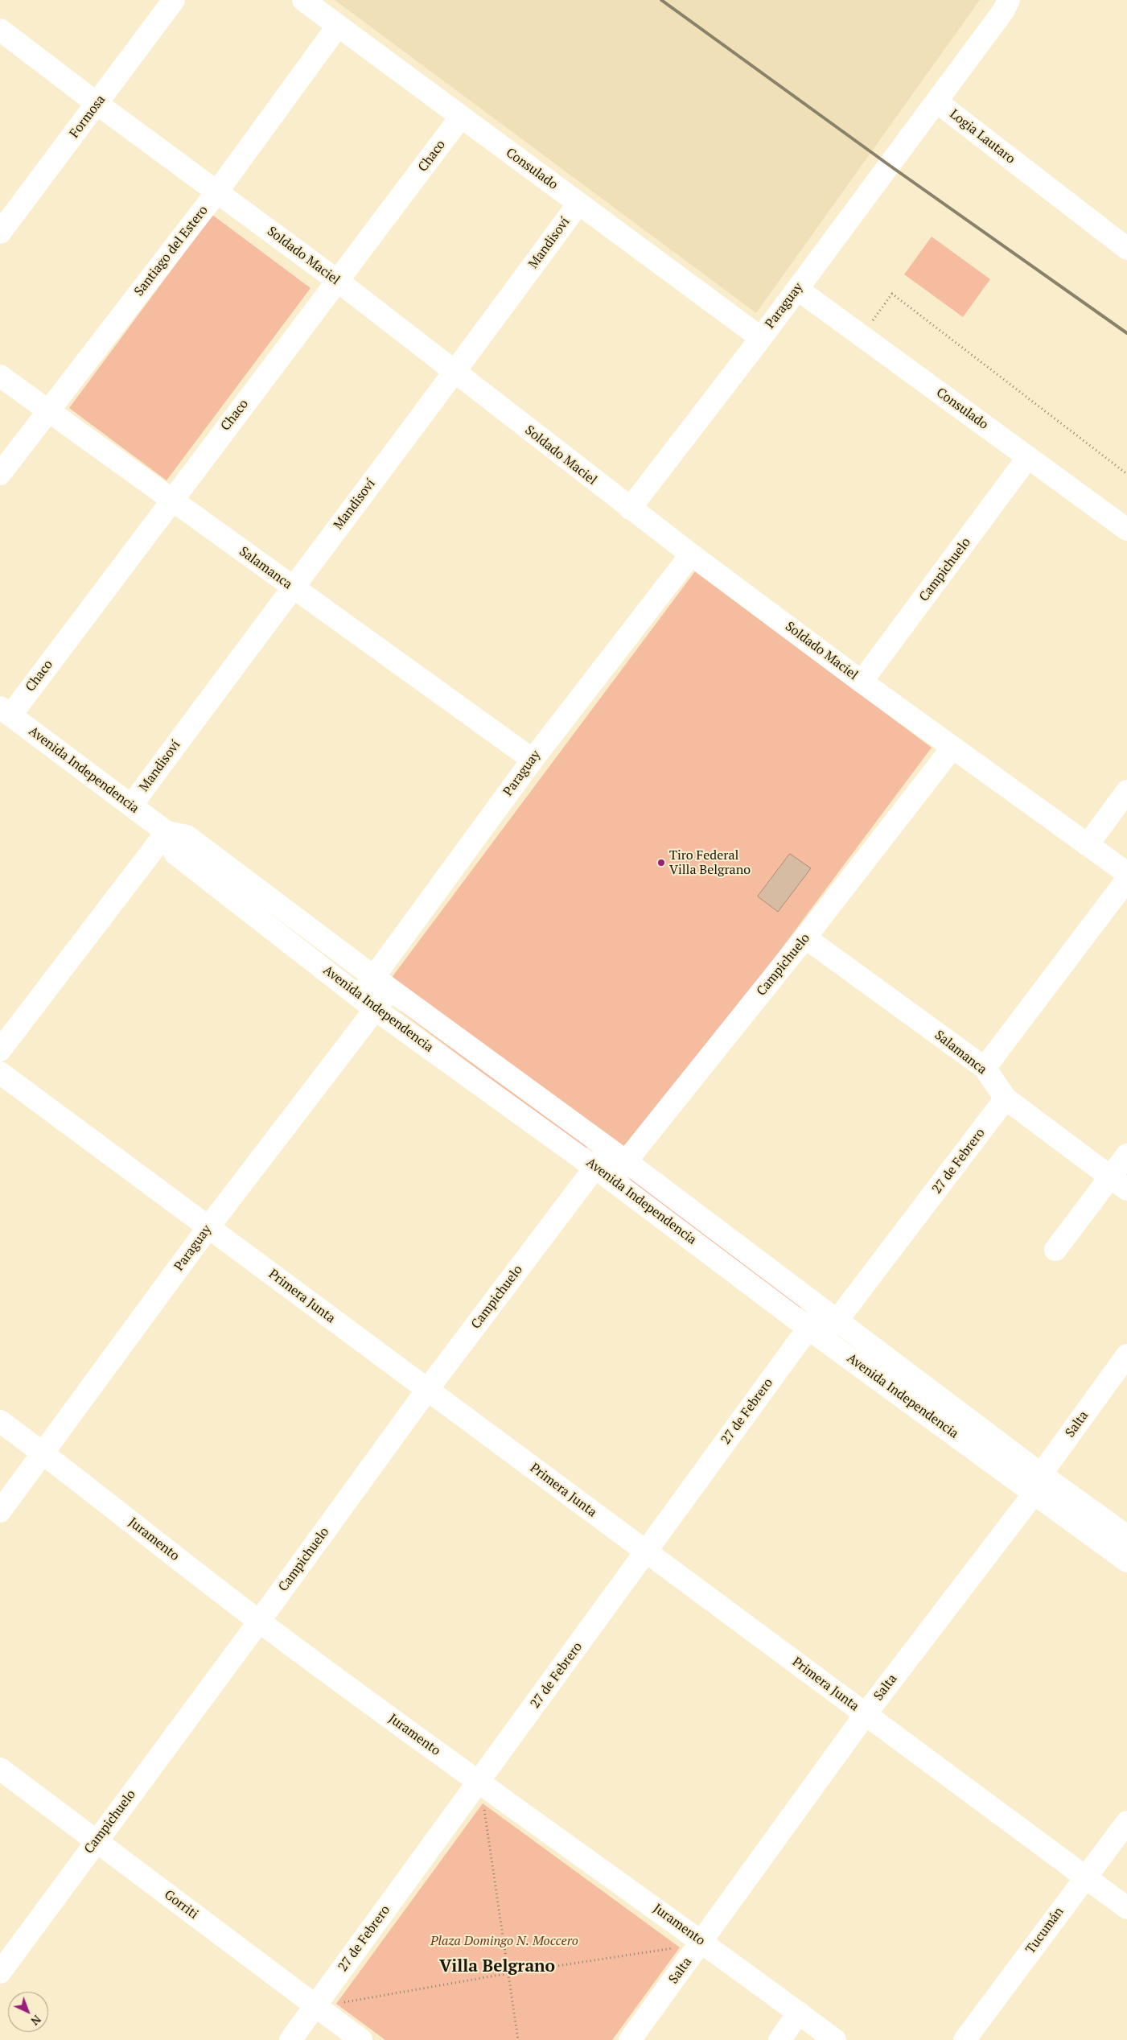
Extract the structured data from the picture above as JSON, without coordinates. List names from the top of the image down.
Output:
{
  "streets": {
    "street": [
      "Formosa",
      "Logia Lautaro",
      "Chaco",
      "Consulado",
      "Mandisoví",
      "Santiago del Estero",
      "Soldado Maciel",
      "Paraguay",
      "Salamanca",
      "Campichuelo",
      "Avenida Independencia",
      "27 de Febrero",
      "Primera Junta",
      "Salta",
      "Juramento",
      "Gorriti",
      "Tucumán"
    ]
  },
  "crossings": [
    ["Formosa", "Soldado Maciel"],
    ["Logia Lautaro", "Paraguay"],
    ["Chaco", "Consulado"],
    ["Chaco", "Soldado Maciel"],
    ["Chaco", "Salamanca"],
    ["Chaco", "Avenida Independencia"],
    ["Consulado", "Mandisoví"],
    ["Consulado", "Santiago del Estero"],
    ["Consulado", "Paraguay"],
    ["Consulado", "Campichuelo"],
    ["Mandisoví", "Soldado Maciel"],
    ["Mandisoví", "Salamanca"],
    ["Mandisoví", "Avenida Independencia"],
    ["Santiago del Estero", "Soldado Maciel"],
    ["Santiago del Estero", "Salamanca"],
    ["Soldado Maciel", "Paraguay"],
    ["Soldado Maciel", "Campichuelo"],
    ["Paraguay", "Salamanca"],
    ["Paraguay", "Avenida Independencia"],
    ["Paraguay", "Primera Junta"],
    ["Paraguay", "Juramento"],
    ["Salamanca", "Campichuelo"],
    ["Salamanca", "27 de Febrero"],
    ["Campichuelo", "Avenida Independencia"],
    ["Campichuelo", "Primera Junta"],
    ["Campichuelo", "Juramento"],
    ["Campichuelo", "Gorriti"],
    ["Avenida Independencia", "27 de Febrero"],
    ["Avenida Independencia", "Salta"],
    ["27 de Febrero", "Primera Junta"],
    ["27 de Febrero", "Juramento"],
    ["27 de Febrero", "Gorriti"],
    ["Primera Junta", "Salta"],
    ["Primera Junta", "Tucumán"],
    ["Salta", "Juramento"]
  ],
  "districts": ["Villa Belgrano"],
  "parks": ["Plaza Domingo N. Moccero"],
  "places": ["Tiro Federal Villa Belgrano"],
  "north": "bottom right"
}
